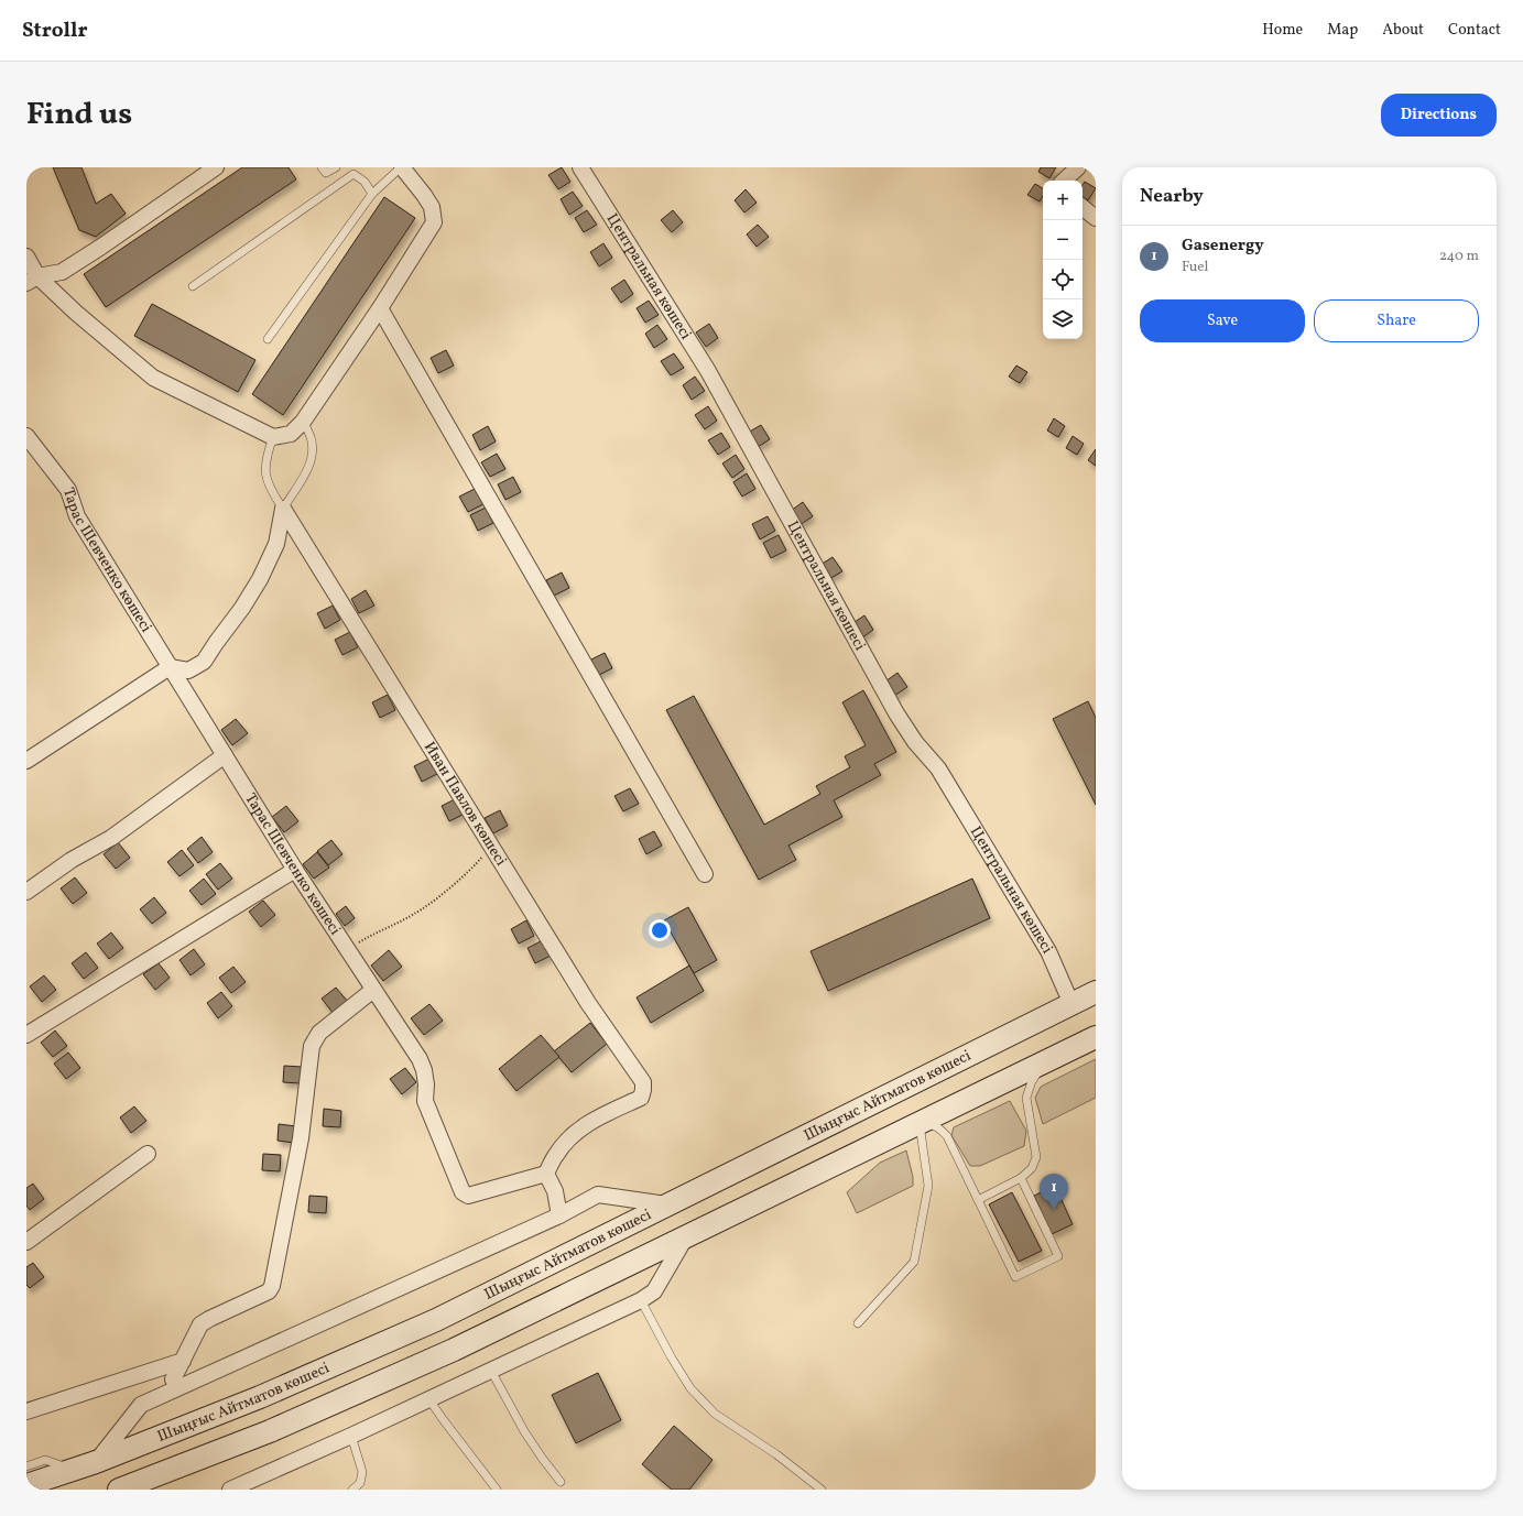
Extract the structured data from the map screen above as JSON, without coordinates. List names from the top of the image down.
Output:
{
  "streets": {
    "main road": ["Шыңғыс Айтматов көшесі"],
    "street": ["Центральная көшесі", "Тарас Шевченко көшесі", "Иван Павлов көшесі"]
  },
  "crossings": [
    ["Центральная көшесі", "Шыңғыс Айтматов көшесі"],
    ["Тарас Шевченко көшесі", "Иван Павлов көшесі"]
  ],
  "page": {
    "header": "Strollr",
    "nav": [
      "Home",
      "Map",
      "About",
      "Contact"
    ],
    "title": "Find us",
    "buttons": [
      "Directions",
      ["Save", "Share"]
    ],
    "heading": "Nearby",
    "map_buttons": ["+", "−"],
    "list": [
      {
        "mark": "1",
        "name": "Gasenergy",
        "note": "Fuel",
        "value": "240 m"
      }
    ],
    "pins": "1"
  }
}
